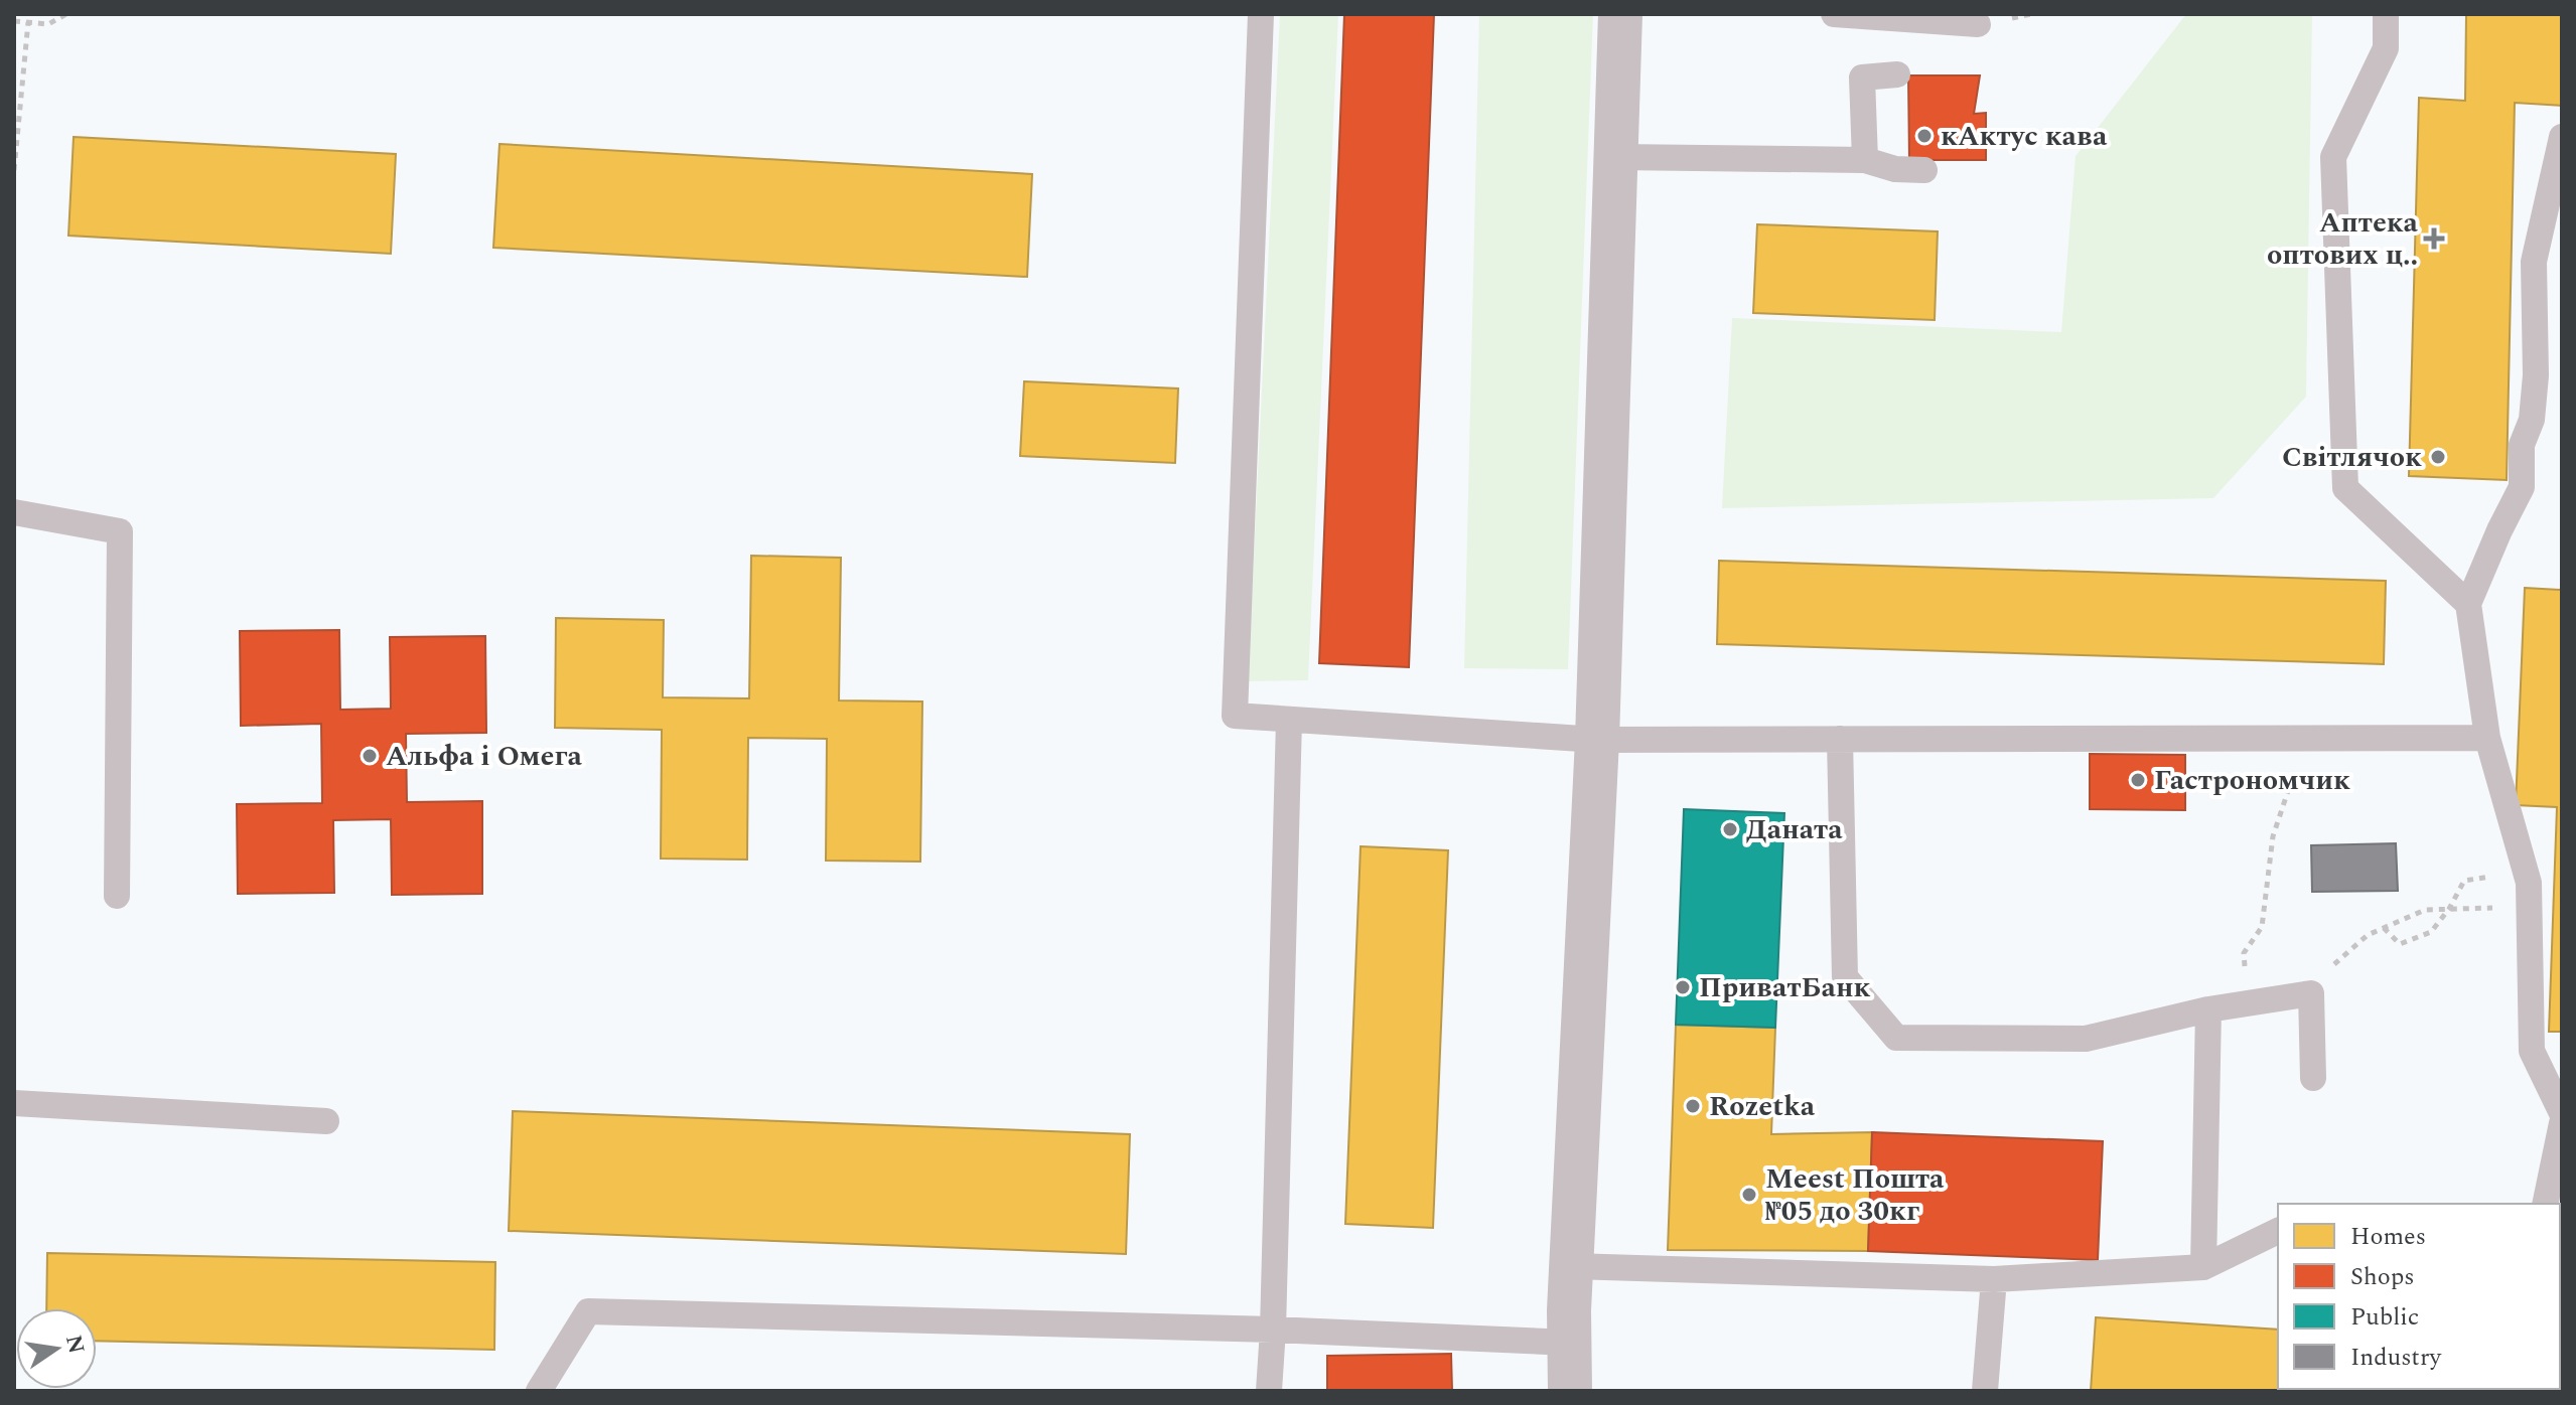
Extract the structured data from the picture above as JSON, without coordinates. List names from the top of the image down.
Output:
{
  "places": {
    "other": [
      "кАктус кава",
      "Світлячок",
      "Альфа і Омега",
      "Гастрономчик",
      "Даната",
      "ПриватБанк",
      "Rozetka",
      "Meest Пошта №05 до 30кг"
    ],
    "health": ["Аптека оптових ц‥"]
  },
  "legend": [
    "Homes",
    "Shops",
    "Public",
    "Industry"
  ],
  "north": "right"
}
